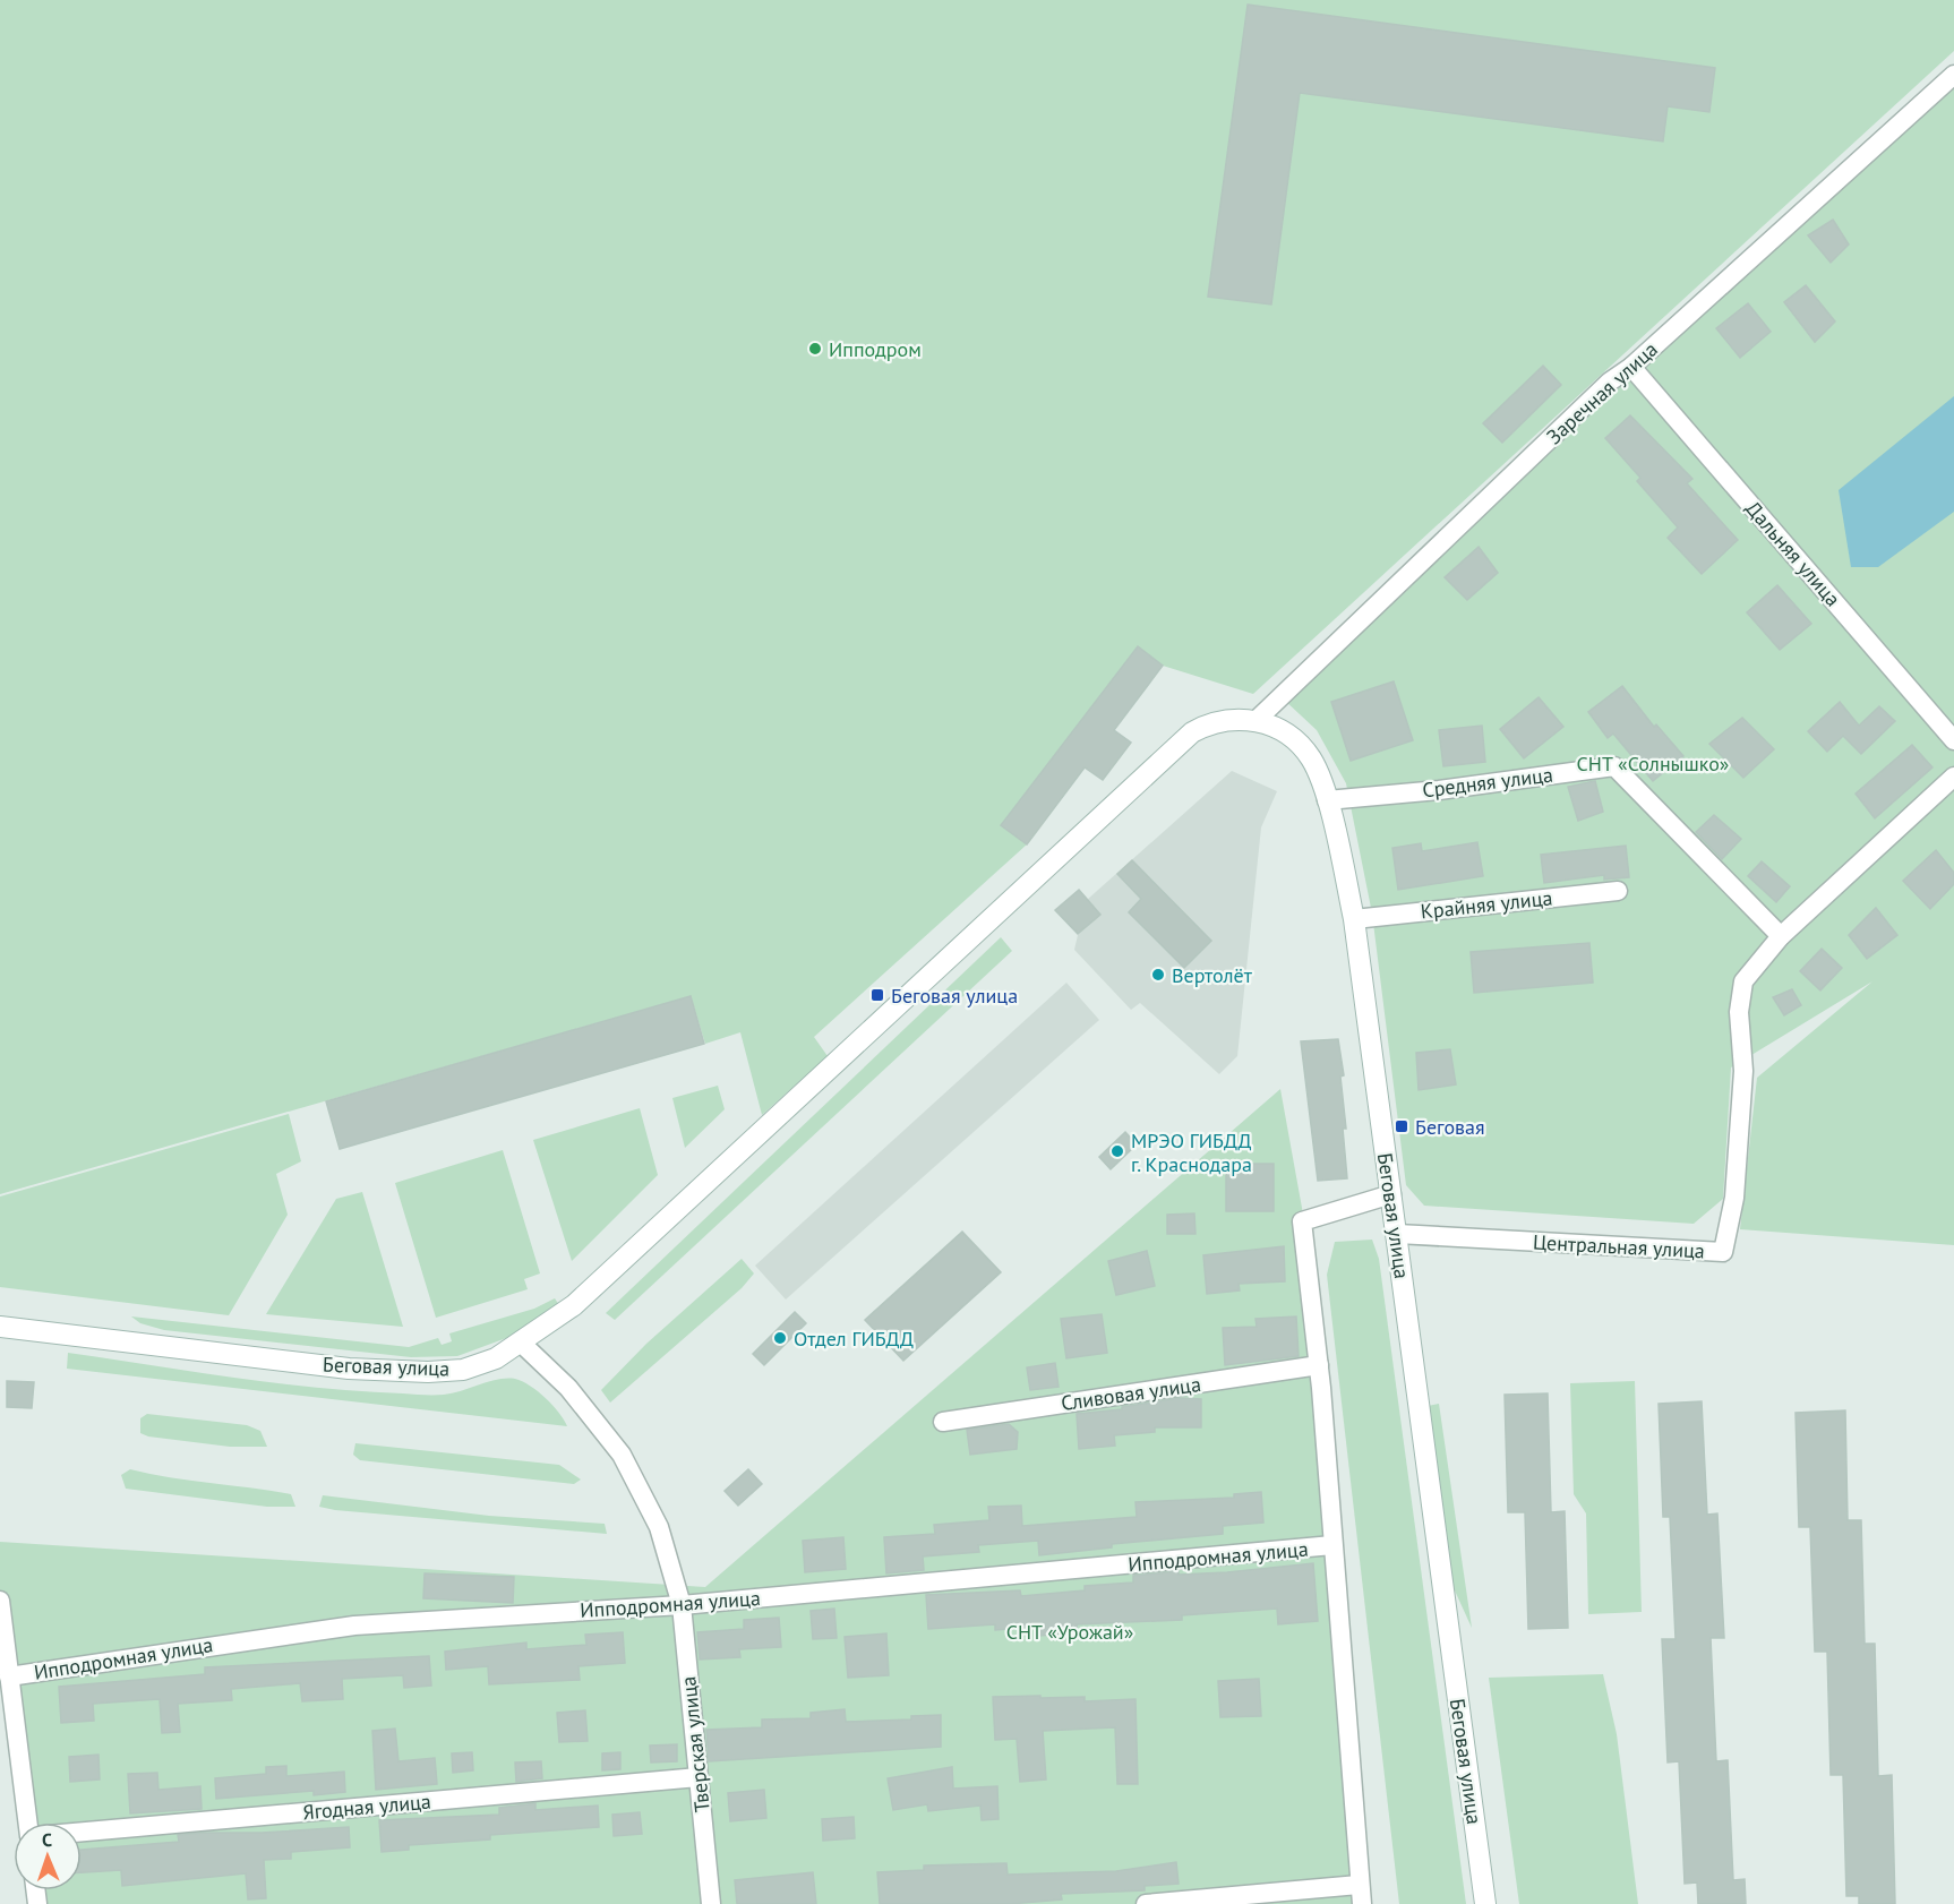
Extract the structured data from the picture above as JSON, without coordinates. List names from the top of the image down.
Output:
{
  "streets": {
    "street": [
      "Заречная улица",
      "Дальняя улица",
      "Средняя улица",
      "Крайняя улица",
      "Беговая улица",
      "Центральная улица",
      "Сливовая улица",
      "Ипподромная улица",
      "Тверская улица",
      "Ягодная улица"
    ]
  },
  "crossings": [
    ["Заречная улица", "Дальняя улица"],
    ["Заречная улица", "Беговая улица"],
    ["Средняя улица", "Беговая улица"],
    ["Средняя улица", "Центральная улица"],
    ["Крайняя улица", "Беговая улица"],
    ["Беговая улица", "Центральная улица"],
    ["Беговая улица", "Тверская улица"],
    ["Ипподромная улица", "Тверская улица"],
    ["Тверская улица", "Ягодная улица"]
  ],
  "parks": ["СНТ «Солнышко»", "СНТ «Урожай»"],
  "places": {
    "other": [
      "Ипподром",
      "Вертолёт",
      "МРЭО ГИБДД г. Краснодара",
      "Отдел ГИБДД"
    ],
    "transit": ["Беговая улица", "Беговая"]
  },
  "north": "top"
}
